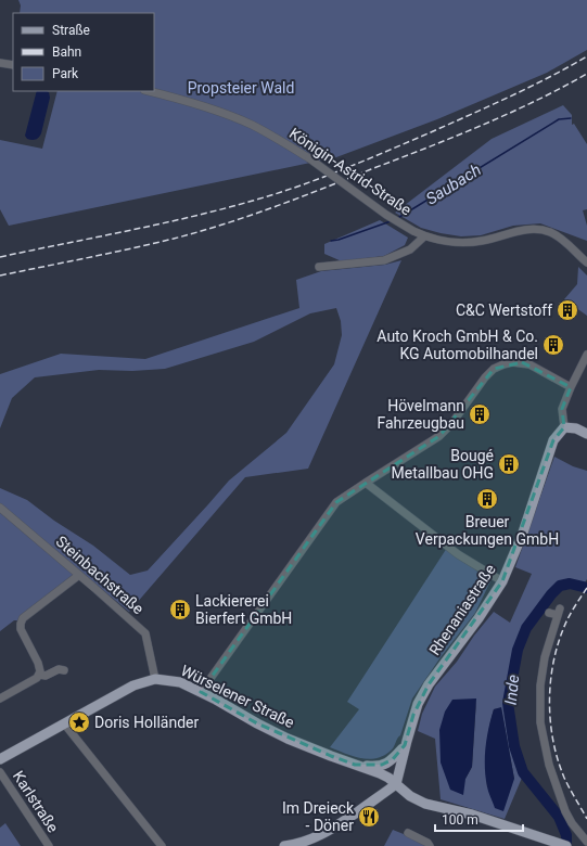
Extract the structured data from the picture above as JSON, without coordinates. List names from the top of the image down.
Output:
{
  "streets": {
    "main road": ["Rhenaniastraße", "Würselener Straße"],
    "street": ["Königin-Astrid-Straße", "Steinbachstraße", "Karlstraße"]
  },
  "crossings": [
    ["Steinbachstraße", "Würselener Straße"],
    ["Rhenaniastraße", "Würselener Straße"]
  ],
  "water": ["Saubach", "Inde"],
  "parks": ["Propsteier Wald"],
  "places": {
    "building": [
      "C&C Wertstoff",
      "Auto Kroch GmbH & Co. KG Automobilhandel",
      "Hövelmann Fahrzeugbau",
      "Bougé Metallbau OHG",
      "Breuer Verpackungen GmbH",
      "Lackiererei Bierfert GmbH"
    ],
    "place": ["Doris Holländer"],
    "restaurant": ["Im Dreieck - Döner"]
  },
  "legend": ["Straße", "Bahn", "Park"],
  "scale_bar": "100 m"
}
